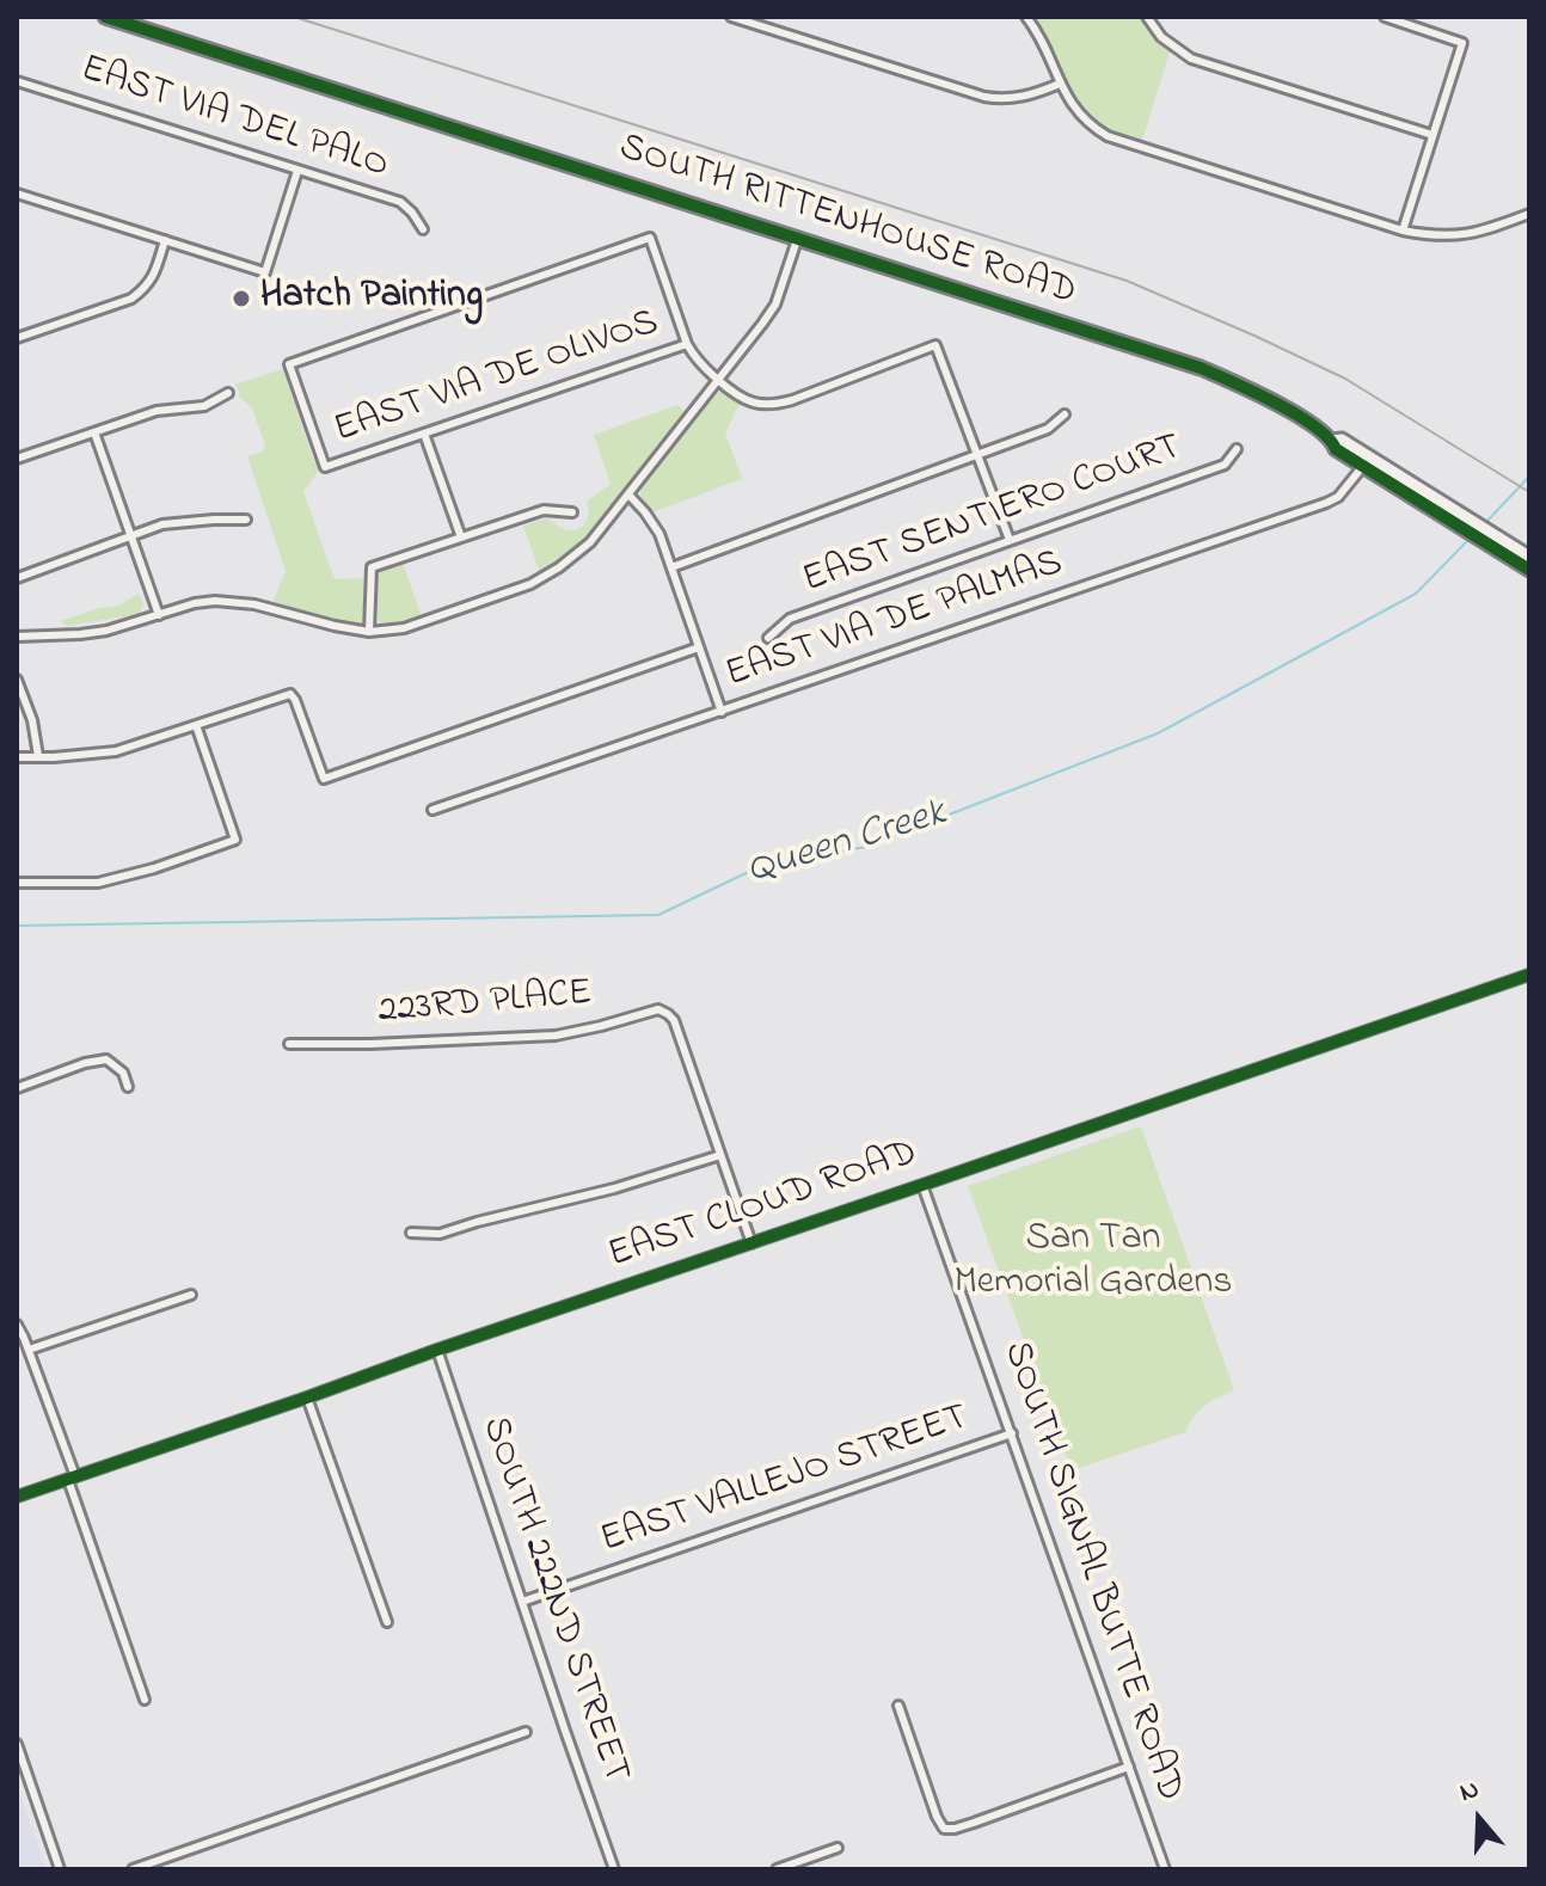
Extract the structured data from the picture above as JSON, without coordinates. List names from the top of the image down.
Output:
{
  "streets": {
    "main road": ["SOUTH RITTENHOUSE ROAD"],
    "street": [
      "EAST VIA DEL PALO",
      "EAST VIA DE OLIVOS",
      "EAST SENTIERO COURT",
      "EAST VIA DE PALMAS",
      "223RD PLACE",
      "EAST CLOUD ROAD",
      "EAST VALLEJO STREET",
      "SOUTH SIGNAL BUTTE ROAD",
      "SOUTH 222ND STREET"
    ]
  },
  "crossings": [
    ["SOUTH RITTENHOUSE ROAD", "EAST VIA DE PALMAS"],
    ["223RD PLACE", "EAST CLOUD ROAD"],
    ["EAST CLOUD ROAD", "SOUTH SIGNAL BUTTE ROAD"],
    ["EAST CLOUD ROAD", "SOUTH 222ND STREET"],
    ["EAST VALLEJO STREET", "SOUTH SIGNAL BUTTE ROAD"],
    ["EAST VALLEJO STREET", "SOUTH 222ND STREET"]
  ],
  "water": ["Queen Creek"],
  "parks": ["San Tan Memorial Gardens"],
  "places": ["Hatch Painting"],
  "north": "top"
}
